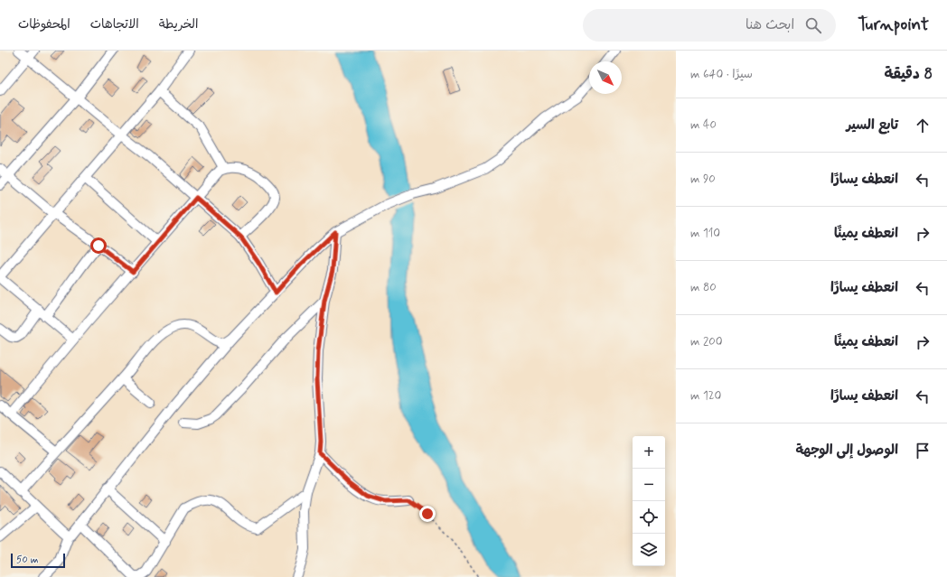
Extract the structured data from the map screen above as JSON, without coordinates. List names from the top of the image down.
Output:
{
  "scale_bar": "50 m",
  "north": "bottom right",
  "page": {
    "header": "Turnpoint",
    "search": "ابحث هنا",
    "nav": ["الخريطة", "الاتجاهات", "المحفوظات"],
    "heading": ["8 دقيقة", "سيرًا · 640 m"],
    "list": [
      ["تابع السير", "40 m"],
      ["انعطف يسارًا", "90 m"],
      ["انعطف يمينًا", "110 m"],
      ["انعطف يسارًا", "80 m"],
      ["انعطف يمينًا", "200 m"],
      ["انعطف يسارًا", "120 m"],
      "الوصول إلى الوجهة"
    ],
    "map_buttons": ["+", "−"],
    "scale": "50 m"
  }
}
